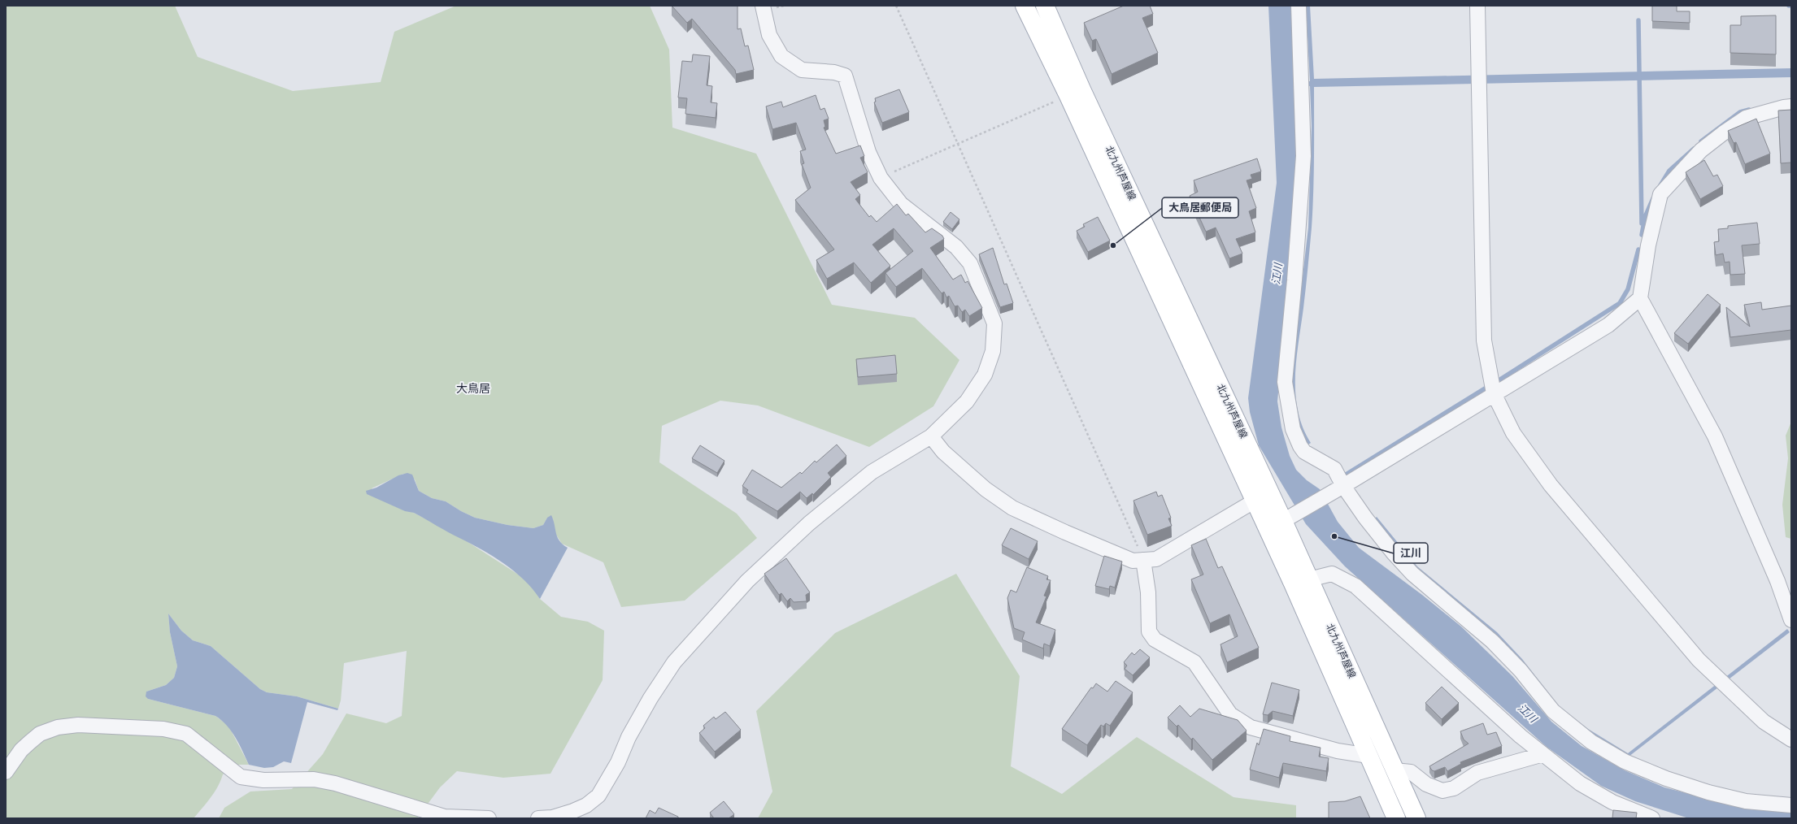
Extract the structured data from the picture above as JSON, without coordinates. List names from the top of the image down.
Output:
{
  "streets": {
    "main road": ["北九州芦屋線"]
  },
  "districts": ["大鳥居"],
  "water": ["江川"],
  "places": ["大鳥居郵便局", "江川"]
}
